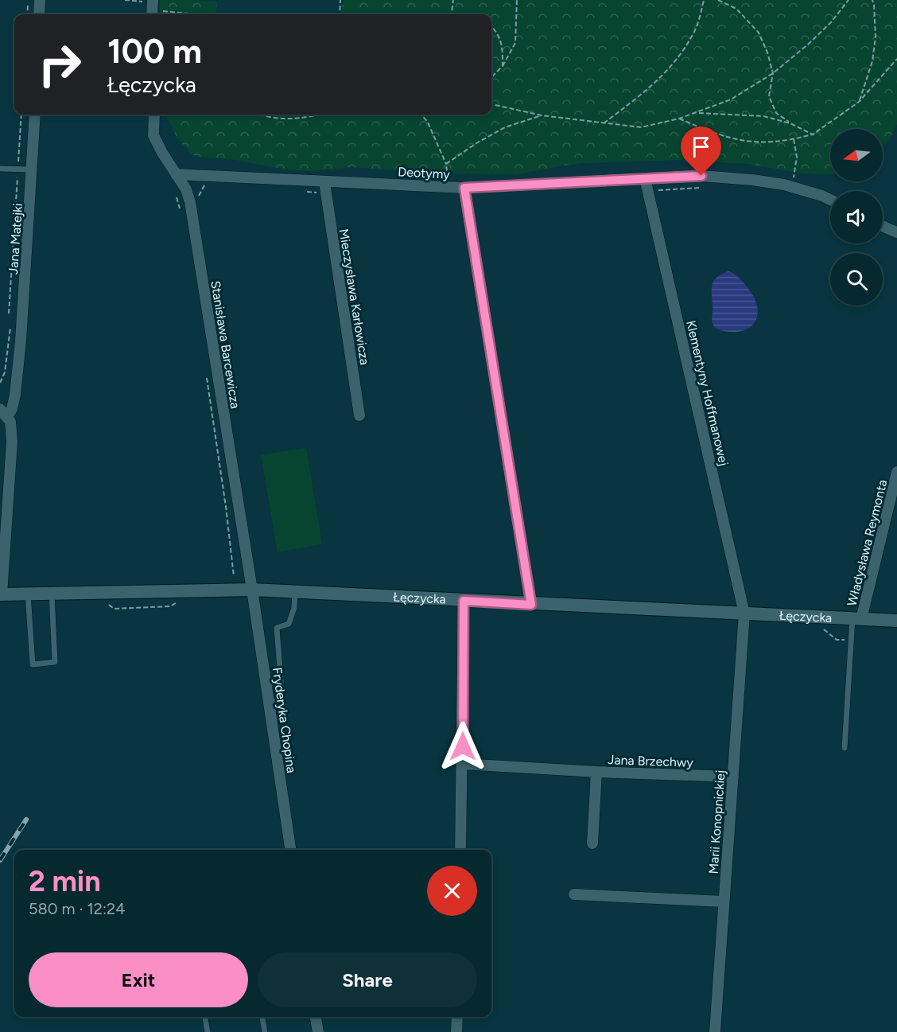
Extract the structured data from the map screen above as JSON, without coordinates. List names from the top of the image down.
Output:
{
  "streets": {
    "street": [
      "Deotymy",
      "Jana Matejki",
      "Mieczysława Karłowicza",
      "Stanisława Barcewicza",
      "Klementyny Hoffmanowej",
      "Władysława Reymonta",
      "Łęczycka",
      "Fryderyka Chopina",
      "Jana Brzechwy",
      "Marii Konopnickiej"
    ]
  },
  "crossings": [
    ["Deotymy", "Mieczysława Karłowicza"],
    ["Deotymy", "Stanisława Barcewicza"],
    ["Deotymy", "Klementyny Hoffmanowej"],
    ["Jana Matejki", "Łęczycka"],
    ["Stanisława Barcewicza", "Łęczycka"],
    ["Stanisława Barcewicza", "Fryderyka Chopina"],
    ["Klementyny Hoffmanowej", "Łęczycka"],
    ["Klementyny Hoffmanowej", "Marii Konopnickiej"],
    ["Władysława Reymonta", "Łęczycka"],
    ["Łęczycka", "Fryderyka Chopina"],
    ["Łęczycka", "Marii Konopnickiej"],
    ["Jana Brzechwy", "Marii Konopnickiej"]
  ],
  "north": "left",
  "page": {
    "turn": ["100 m", "Łęczycka"],
    "heading": ["2 min", "580 m · 12:24"],
    "buttons": ["Exit", "Share"]
  }
}
